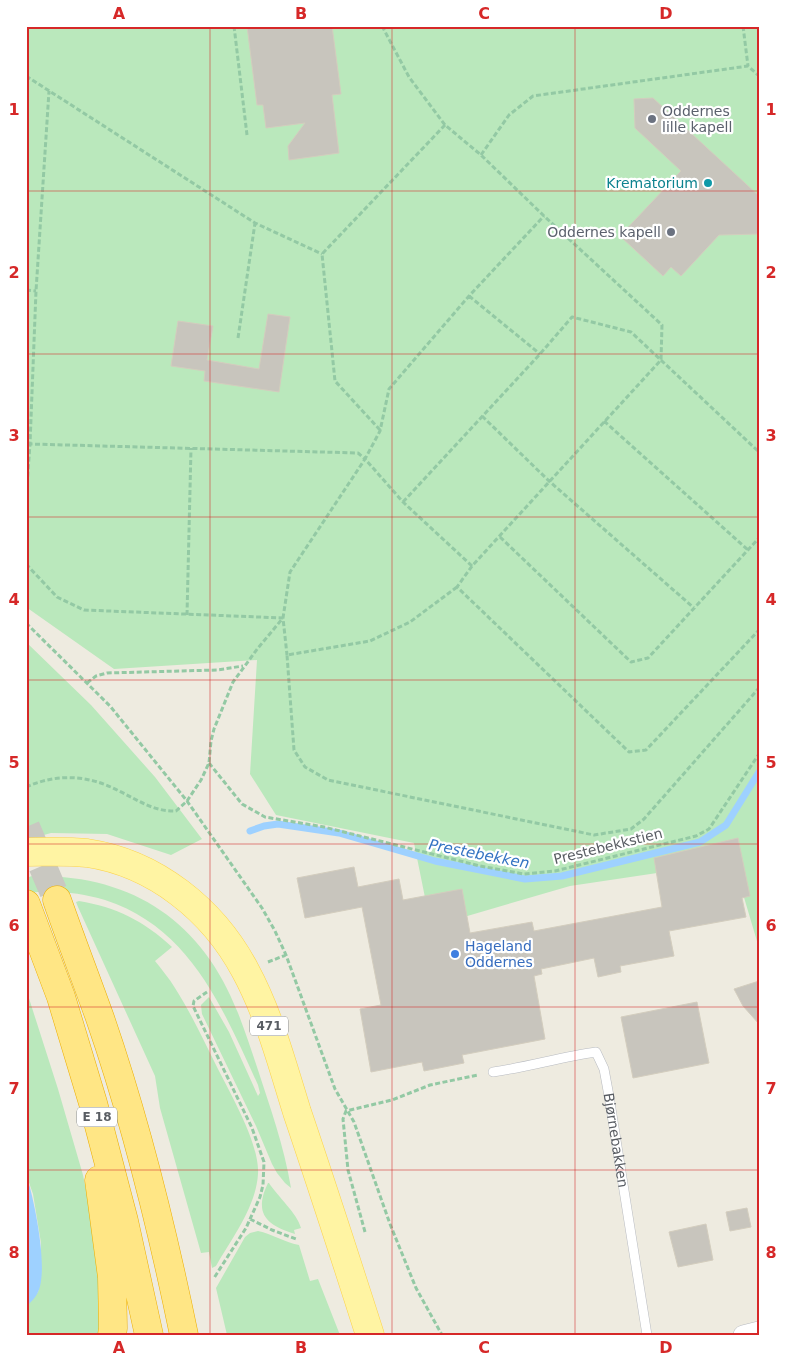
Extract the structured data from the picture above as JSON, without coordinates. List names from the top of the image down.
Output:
{
  "streets": {
    "highway": ["E 18"],
    "main road": ["471"],
    "lane": ["Bjørnebakken"],
    "path": ["Prestebekkstien"]
  },
  "water": ["Prestebekken"],
  "places": [
    "Oddernes lille kapell",
    "Krematorium",
    "Oddernes kapell",
    "Hageland Oddernes"
  ],
  "grid": {
    "columns": [
      "A",
      "B",
      "C",
      "D"
    ],
    "rows": [
      "1",
      "2",
      "3",
      "4",
      "5",
      "6",
      "7",
      "8"
    ]
  }
}
